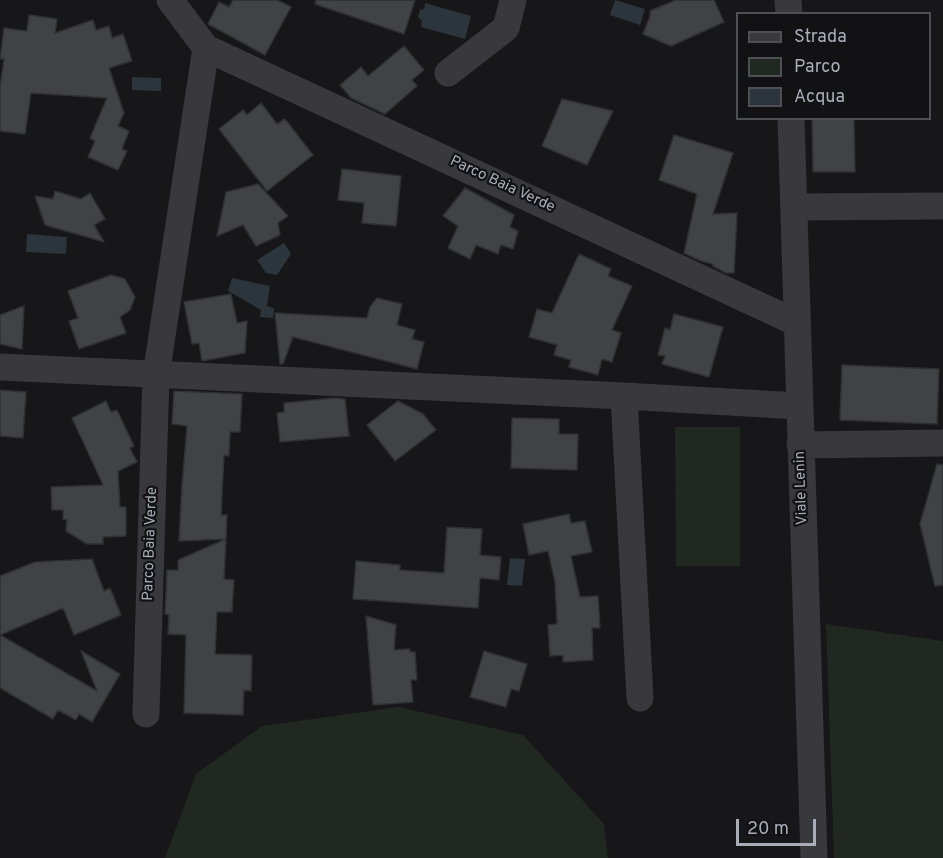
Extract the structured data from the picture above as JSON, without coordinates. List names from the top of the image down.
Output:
{
  "streets": {
    "street": ["Parco Baia Verde", "Viale Lenin"]
  },
  "crossings": [
    ["Parco Baia Verde", "Viale Lenin"]
  ],
  "legend": ["Strada", "Parco", "Acqua"],
  "scale_bar": "20 m"
}
